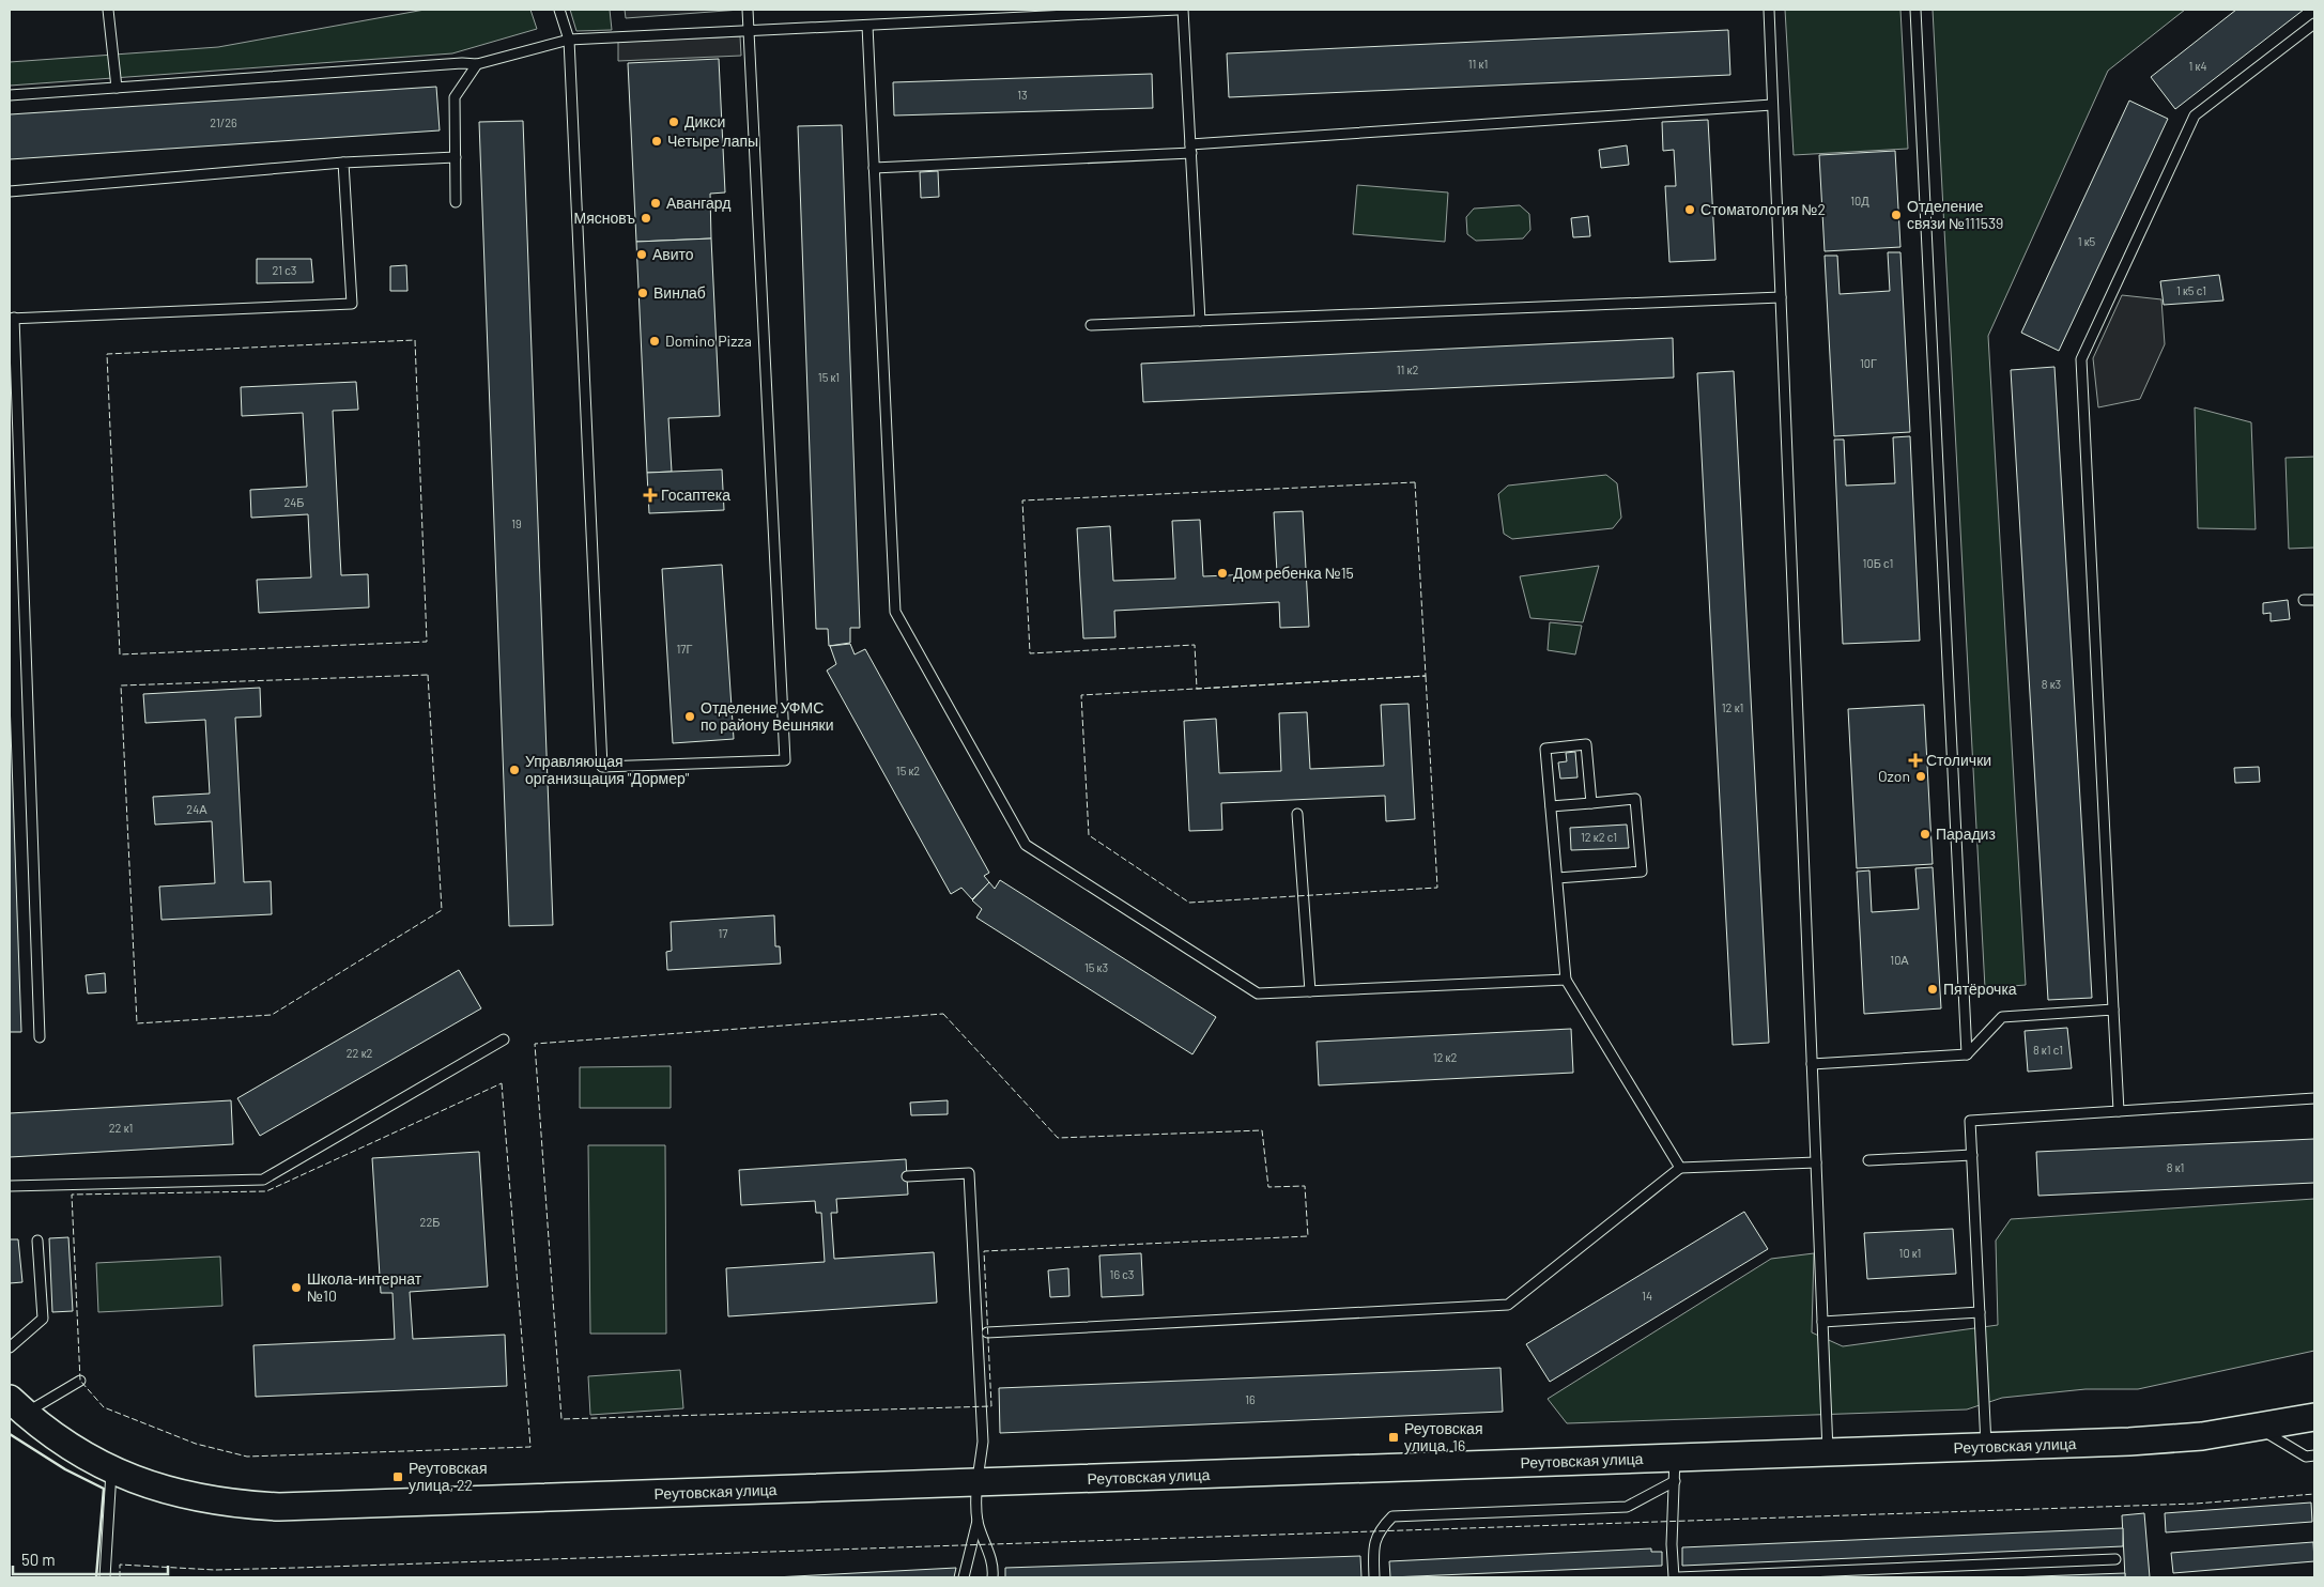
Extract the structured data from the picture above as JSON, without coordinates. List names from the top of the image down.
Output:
{
  "streets": {
    "street": ["Реутовская улица"]
  },
  "places": {
    "other": [
      "Дикси",
      "Четыре лапы",
      "Авангард",
      "Стоматология №2",
      "Отделение связи №111539",
      "Мясновъ",
      "Авито",
      "Винлаб",
      "Domino Pizza",
      "Дом ребенка №15",
      "Отделение УФМС по району Вешняки",
      "Управляющая организщация \"Дормер\"",
      "Ozon",
      "Парадиз",
      "Пятёрочка",
      "Школа-интернат №10"
    ],
    "health": ["Госаптека", "Столички"],
    "transit": ["Реутовская улица, 16", "Реутовская улица, 22"]
  },
  "house_numbers": [
    "11 к1",
    "1 к4",
    "13",
    "21/26",
    "10Д",
    "1 к5",
    "21 с3",
    "1 к5 с1",
    "10Г",
    "11 к2",
    "15 к1",
    "24Б",
    "19",
    "10Б с1",
    "17Г",
    "8 к3",
    "12 к1",
    "15 к2",
    "24А",
    "12 к2 с1",
    "17",
    "10А",
    "15 к3",
    "8 к1 с1",
    "22 к2",
    "12 к2",
    "22 к1",
    "8 к1",
    "22Б",
    "10 к1",
    "16 с3",
    "14",
    "16"
  ],
  "scale_bar": "50 m"
}
